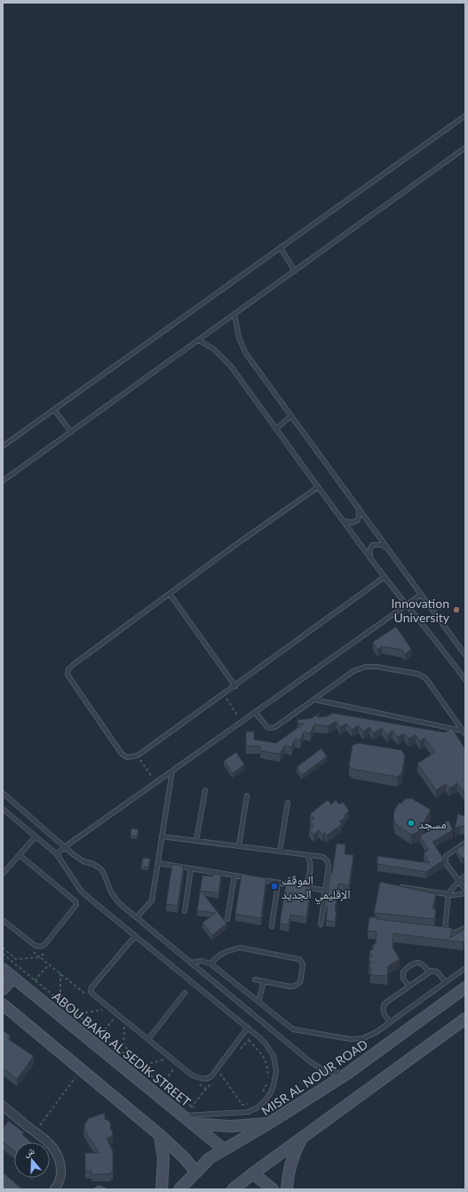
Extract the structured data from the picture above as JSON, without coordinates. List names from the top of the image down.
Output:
{
  "streets": {
    "main road": ["ABOU BAKR AL SEDIK STREET", "MISR AL NOUR ROAD"]
  },
  "crossings": [
    ["ABOU BAKR AL SEDIK STREET", "MISR AL NOUR ROAD"]
  ],
  "places": {
    "other": ["Innovation University", "مسجد"],
    "transit": ["الموقف الإقليمي الجديد"]
  },
  "north": "top"
}
